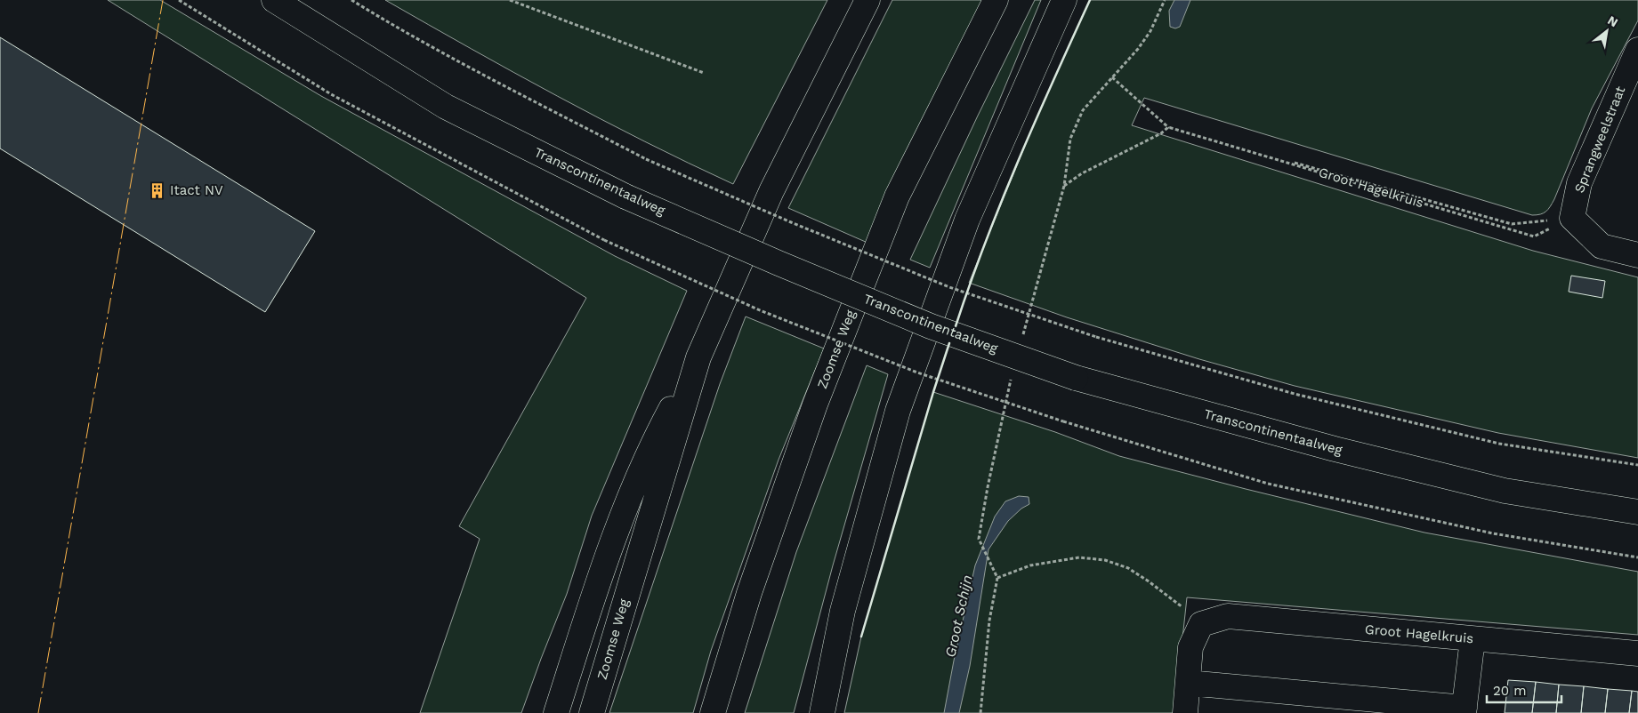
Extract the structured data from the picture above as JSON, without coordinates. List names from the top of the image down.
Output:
{
  "streets": {
    "main road": [
      "Sprangweelstraat",
      "Transcontinentaalweg",
      "Groot Hagelkruis",
      "Zoomse Weg"
    ]
  },
  "crossings": [
    ["Sprangweelstraat", "Groot Hagelkruis"]
  ],
  "water": ["Groot Schijn"],
  "places": {
    "building": ["Itact NV"]
  },
  "scale_bar": "20 m",
  "north": "top right"
}
